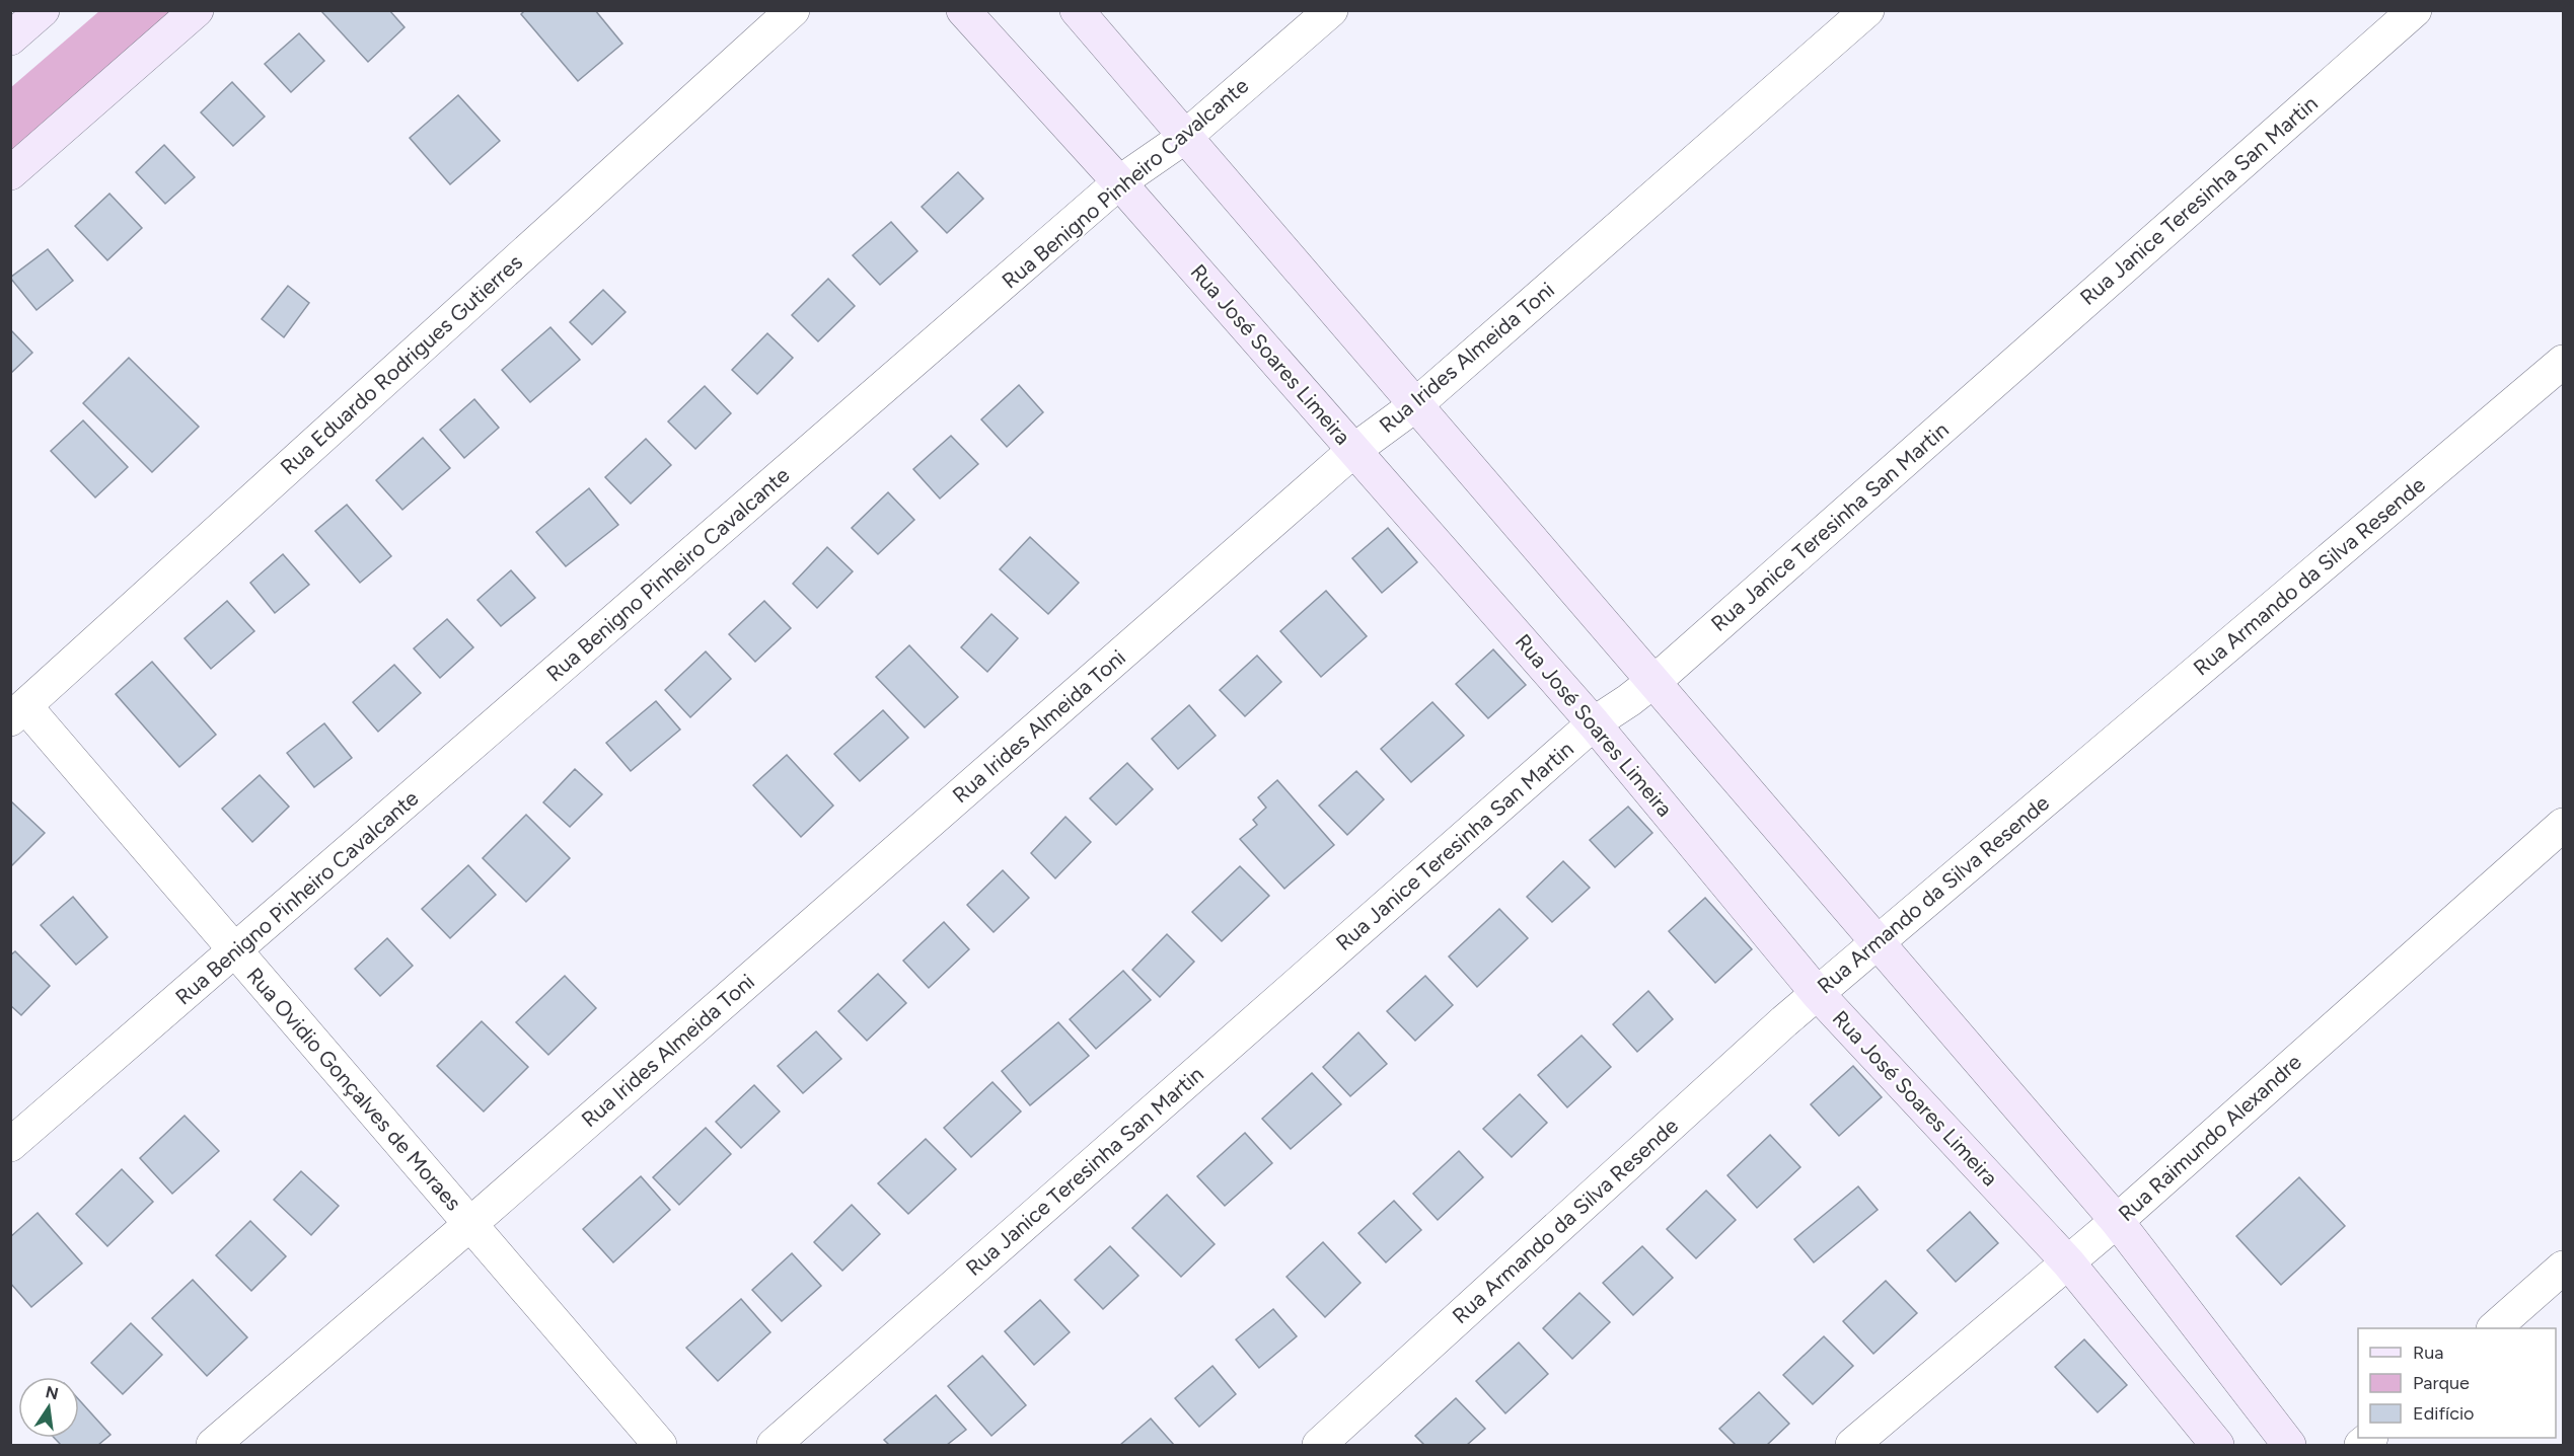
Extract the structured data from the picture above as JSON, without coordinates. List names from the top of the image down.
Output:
{
  "streets": {
    "street": [
      "Rua Benigno Pinheiro Cavalcante",
      "Rua Janice Teresinha San Martin",
      "Rua José Soares Limeira",
      "Rua Irides Almeida Toni",
      "Rua Eduardo Rodrigues Gutierres",
      "Rua Armando da Silva Resende",
      "Rua Ovidio Gonçalves de Moraes",
      "Rua Raimundo Alexandre"
    ]
  },
  "crossings": [
    ["Rua Benigno Pinheiro Cavalcante", "Rua José Soares Limeira"],
    ["Rua Benigno Pinheiro Cavalcante", "Rua Ovidio Gonçalves de Moraes"],
    ["Rua Janice Teresinha San Martin", "Rua José Soares Limeira"],
    ["Rua José Soares Limeira", "Rua Irides Almeida Toni"],
    ["Rua José Soares Limeira", "Rua Armando da Silva Resende"],
    ["Rua José Soares Limeira", "Rua Raimundo Alexandre"],
    ["Rua Irides Almeida Toni", "Rua Ovidio Gonçalves de Moraes"],
    ["Rua Eduardo Rodrigues Gutierres", "Rua Ovidio Gonçalves de Moraes"]
  ],
  "legend": ["Rua", "Parque", "Edifício"],
  "north": "top"
}
